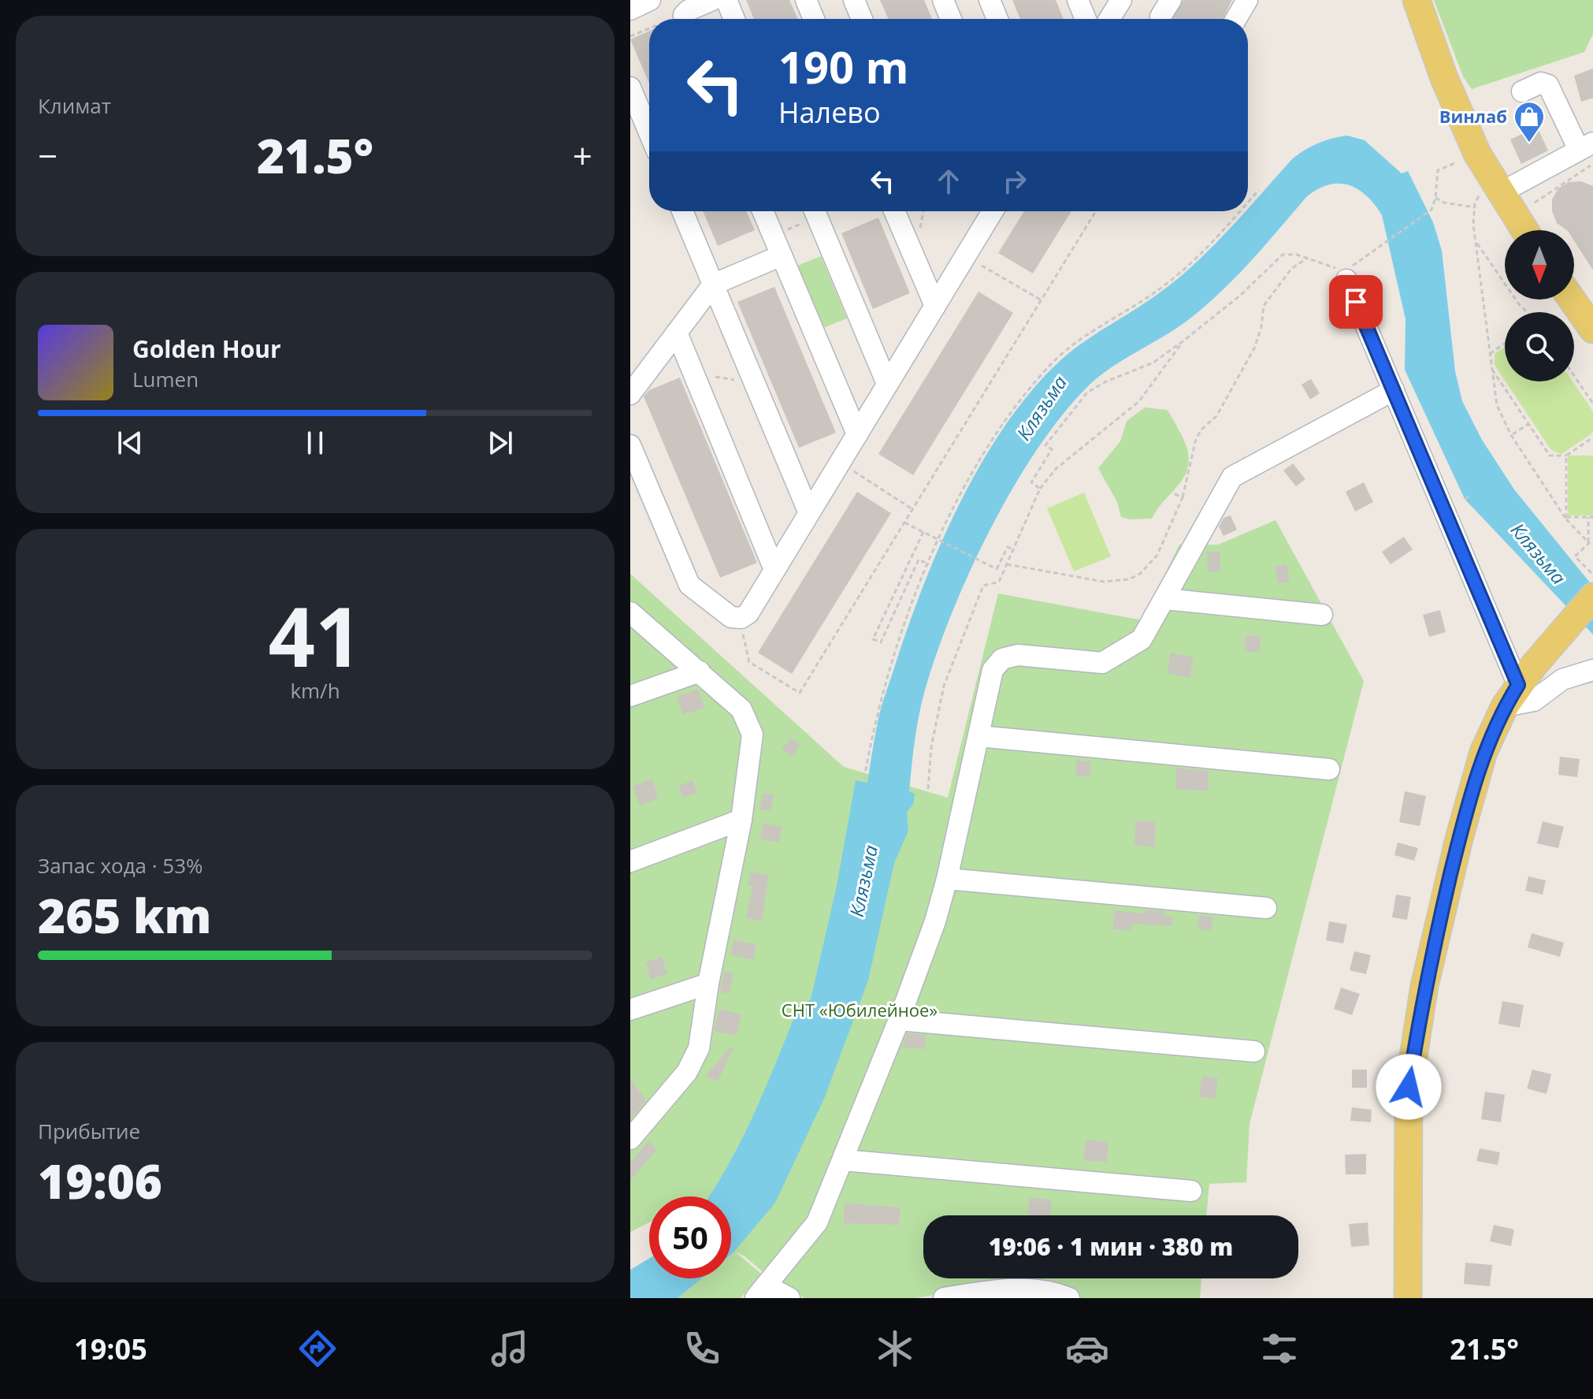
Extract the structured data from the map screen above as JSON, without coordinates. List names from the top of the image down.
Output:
{
  "water": ["Клязьма"],
  "parks": ["СНТ «Юбилейное»"],
  "places": {
    "shop": ["Винлаб"]
  },
  "north": "bottom",
  "page": {
    "tile": [
      "Климат",
      ["41", "km/h"],
      ["Запас хода · 53%", "265 km"],
      ["Прибытие", "19:06"]
    ],
    "turn": ["190 m", "Налево"],
    "heat": ["−", "21.5°", "+"],
    "song": ["Golden Hour", "Lumen"],
    "limit": "50",
    "trip": "19:06 · 1 мин · 380 m",
    "tabs": ["19:05", "21.5°"]
  }
}
